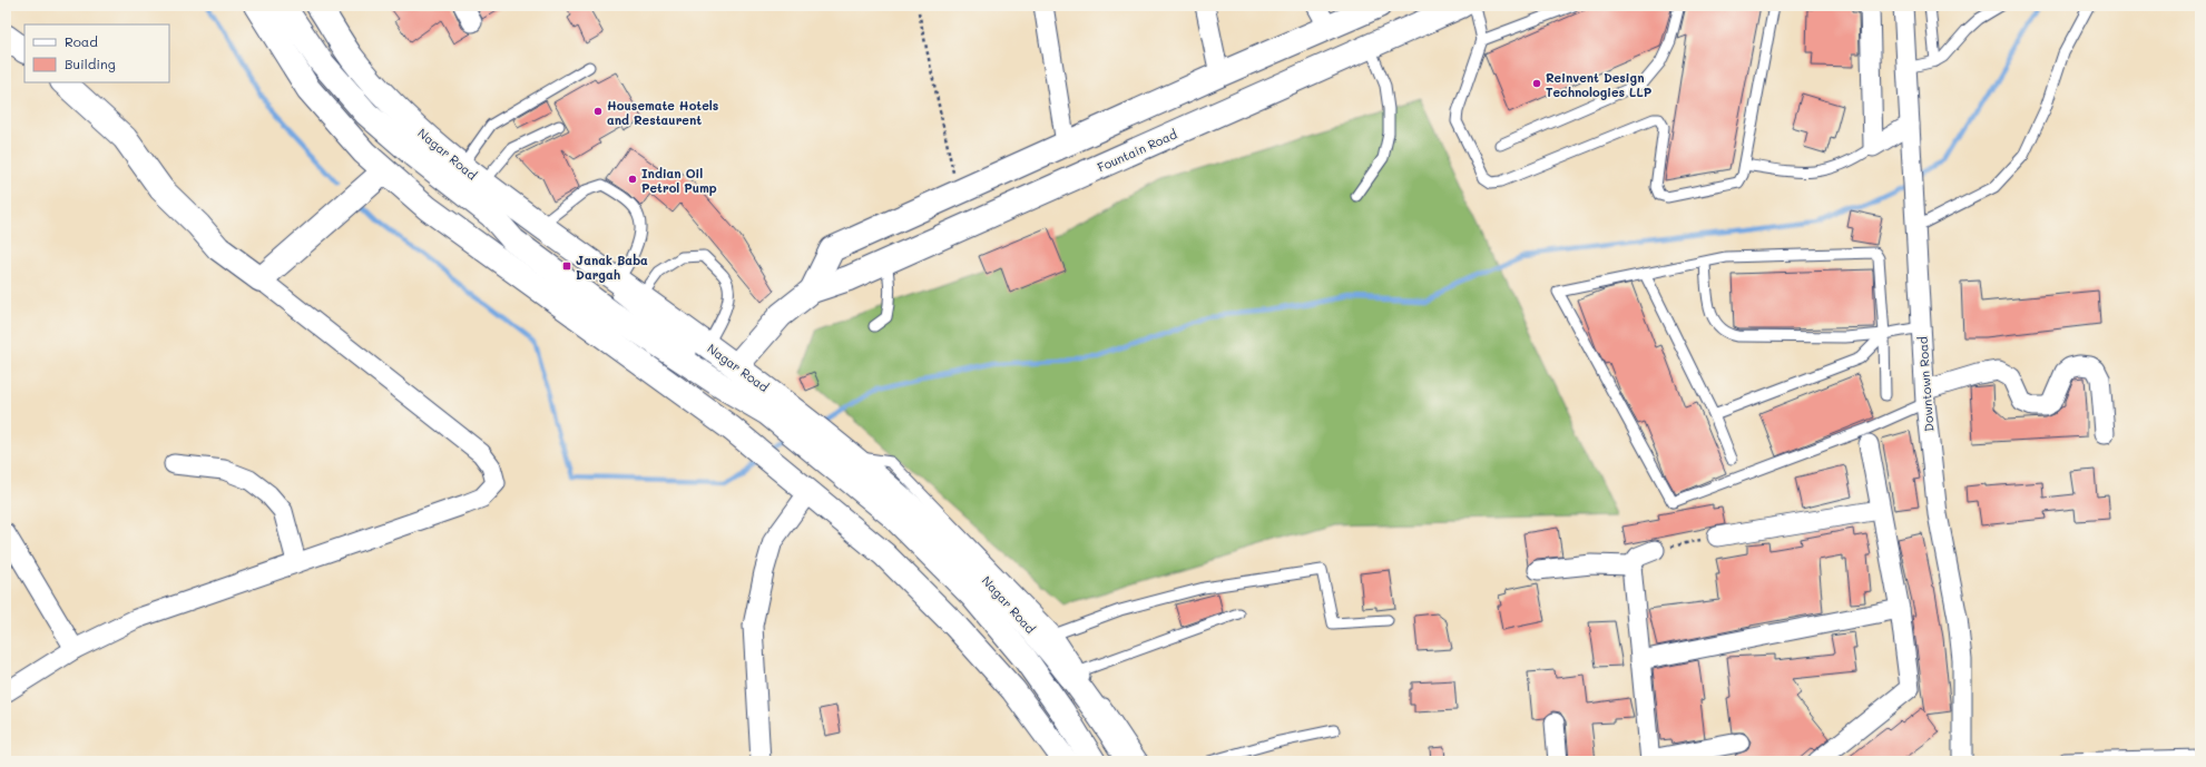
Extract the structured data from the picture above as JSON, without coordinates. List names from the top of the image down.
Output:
{
  "streets": {
    "main road": ["Fountain Road", "Nagar Road"],
    "street": ["Downtown Road"]
  },
  "crossings": [
    ["Fountain Road", "Nagar Road"]
  ],
  "places": {
    "other": ["Reinvent Design Technologies LLP", "Housemate Hotels and Restaurent", "Indian Oil Petrol Pump"],
    "transit": ["Janak Baba Dargah"]
  },
  "legend": ["Road", "Building"]
}
